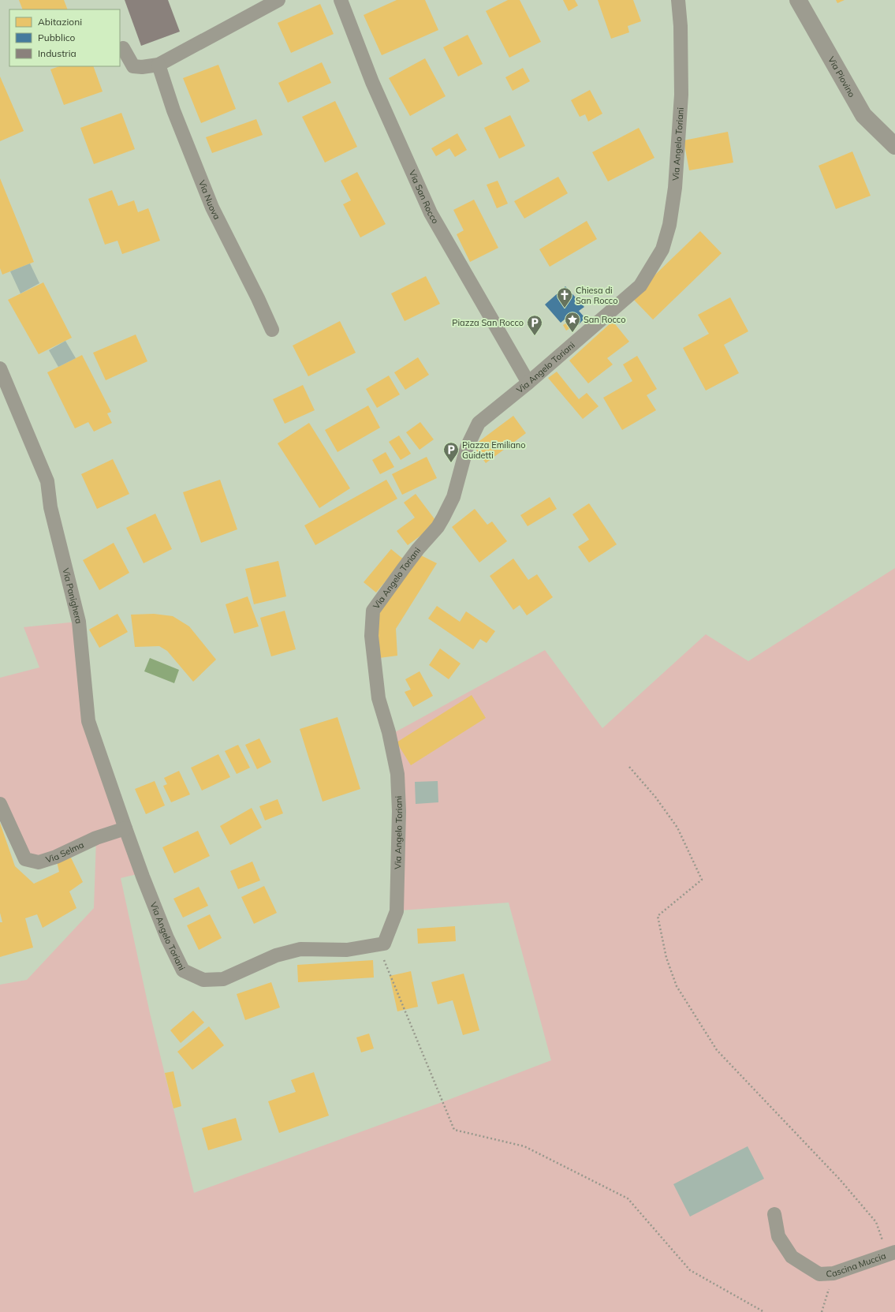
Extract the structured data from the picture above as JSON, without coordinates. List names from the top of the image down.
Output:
{
  "streets": {
    "street": [
      "Via Piovino",
      "Via Angelo Toriani",
      "Via San Rocco",
      "Via Nuova",
      "Via Panighera",
      "Via Selma",
      "Cascina Muccia"
    ]
  },
  "crossings": [
    ["Via Angelo Toriani", "Via San Rocco"],
    ["Via Angelo Toriani", "Via Panighera"],
    ["Via Angelo Toriani", "Via Selma"],
    ["Via Panighera", "Via Selma"]
  ],
  "places": {
    "church": ["Chiesa di San Rocco"],
    "place": ["San Rocco"],
    "parking": ["Piazza San Rocco", "Piazza Emiliano Guidetti"]
  },
  "legend": ["Abitazioni", "Pubblico", "Industria"]
}
